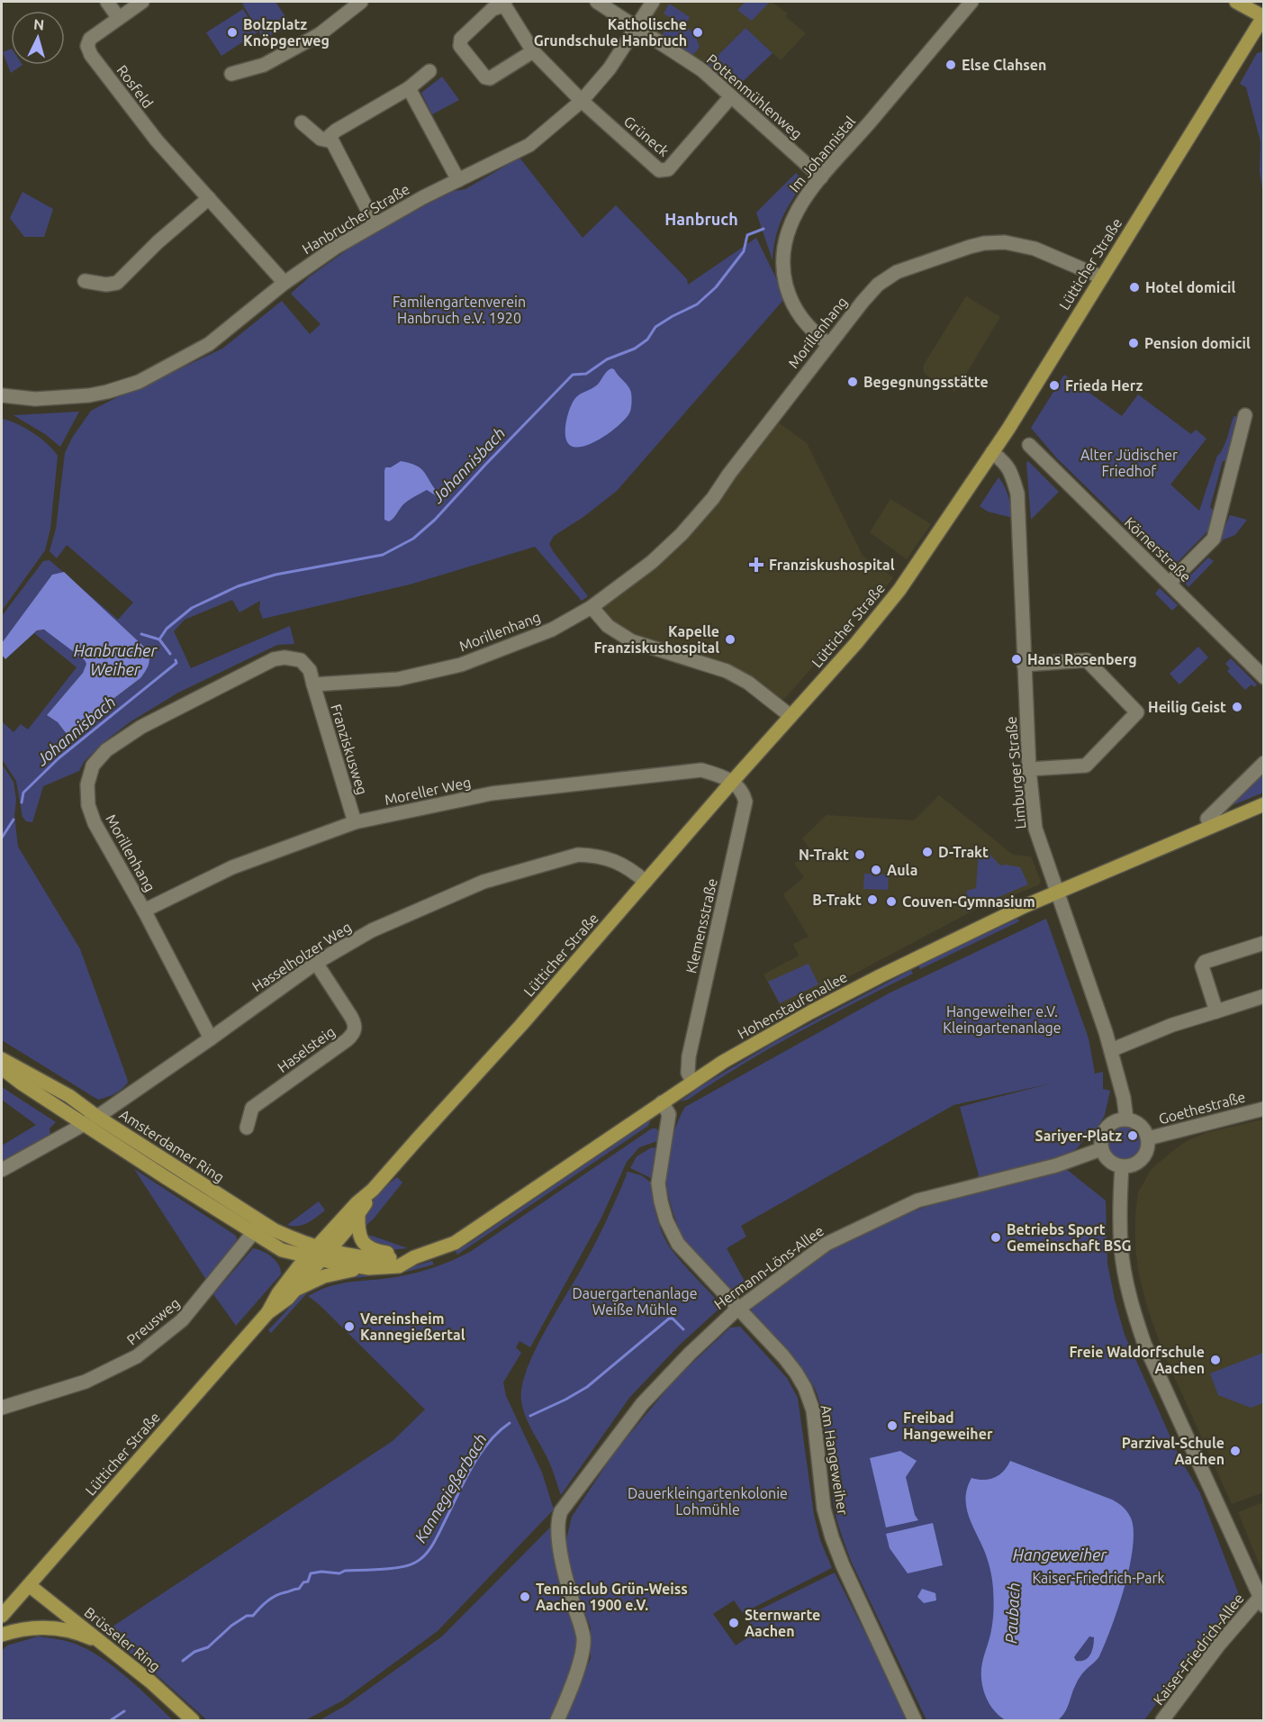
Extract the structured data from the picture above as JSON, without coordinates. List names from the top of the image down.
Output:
{
  "streets": {
    "main road": [
      "Lütticher Straße",
      "Hohenstaufenallee",
      "Amsterdamer Ring",
      "Brüsseler Ring"
    ],
    "street": [
      "Rosfeld",
      "Pottenmühlenweg",
      "Grüneck",
      "Im Johannistal",
      "Hanbrucher Straße",
      "Morillenhang",
      "Körnerstraße",
      "Franziskusweg",
      "Limburger Straße",
      "Moreller Weg",
      "Klemensstraße",
      "Hasselholzer Weg",
      "Haselsteig",
      "Goethestraße",
      "Hermann-Löns-Allee",
      "Preusweg",
      "Am Hangeweiher",
      "Kaiser-Friedrich-Allee"
    ]
  },
  "crossings": [
    ["Rosfeld", "Hanbrucher Straße"],
    ["Pottenmühlenweg", "Grüneck"],
    ["Pottenmühlenweg", "Im Johannistal"],
    ["Pottenmühlenweg", "Hanbrucher Straße"],
    ["Grüneck", "Hanbrucher Straße"],
    ["Im Johannistal", "Morillenhang"],
    ["Lütticher Straße", "Morillenhang"],
    ["Lütticher Straße", "Limburger Straße"],
    ["Lütticher Straße", "Moreller Weg"],
    ["Lütticher Straße", "Klemensstraße"],
    ["Lütticher Straße", "Hasselholzer Weg"],
    ["Lütticher Straße", "Hohenstaufenallee"],
    ["Lütticher Straße", "Amsterdamer Ring"],
    ["Lütticher Straße", "Brüsseler Ring"],
    ["Morillenhang", "Franziskusweg"],
    ["Morillenhang", "Moreller Weg"],
    ["Morillenhang", "Hasselholzer Weg"],
    ["Franziskusweg", "Moreller Weg"],
    ["Limburger Straße", "Hohenstaufenallee"],
    ["Limburger Straße", "Goethestraße"],
    ["Limburger Straße", "Hermann-Löns-Allee"],
    ["Moreller Weg", "Klemensstraße"],
    ["Klemensstraße", "Hohenstaufenallee"],
    ["Hasselholzer Weg", "Haselsteig"],
    ["Hasselholzer Weg", "Amsterdamer Ring"],
    ["Hohenstaufenallee", "Amsterdamer Ring"],
    ["Goethestraße", "Hermann-Löns-Allee"],
    ["Amsterdamer Ring", "Preusweg"],
    ["Hermann-Löns-Allee", "Am Hangeweiher"]
  ],
  "districts": ["Hanbruch"],
  "water": [
    "Johannisbach",
    "Hanbrucher Weiher",
    "Kannegießerbach",
    "Hangeweiher",
    "Paubach"
  ],
  "parks": [
    "Familengartenverein Hanbruch e.V. 1920",
    "Alter Jüdischer Friedhof",
    "Hangeweiher e.V. Kleingartenanlage",
    "Dauergartenanlage Weiße Mühle",
    "Dauerkleingartenkolonie Lohmühle",
    "Kaiser-Friedrich-Park"
  ],
  "places": {
    "other": [
      "Bolzplatz Knöpgerweg",
      "Katholische Grundschule Hanbruch",
      "Else Clahsen",
      "Hotel domicil",
      "Pension domicil",
      "Begegnungsstätte",
      "Frieda Herz",
      "Kapelle Franziskushospital",
      "Hans Rosenberg",
      "Heilig Geist",
      "D-Trakt",
      "N-Trakt",
      "Aula",
      "B-Trakt",
      "Couven-Gymnasium",
      "Sariyer-Platz",
      "Betriebs Sport Gemeinschaft BSG",
      "Vereinsheim Kannegießertal",
      "Freie Waldorfschule Aachen",
      "Freibad Hangeweiher",
      "Parzival-Schule Aachen",
      "Tennisclub Grün-Weiss Aachen 1900 e.V.",
      "Sternwarte Aachen"
    ],
    "health": ["Franziskushospital"]
  },
  "north": "top"
}
